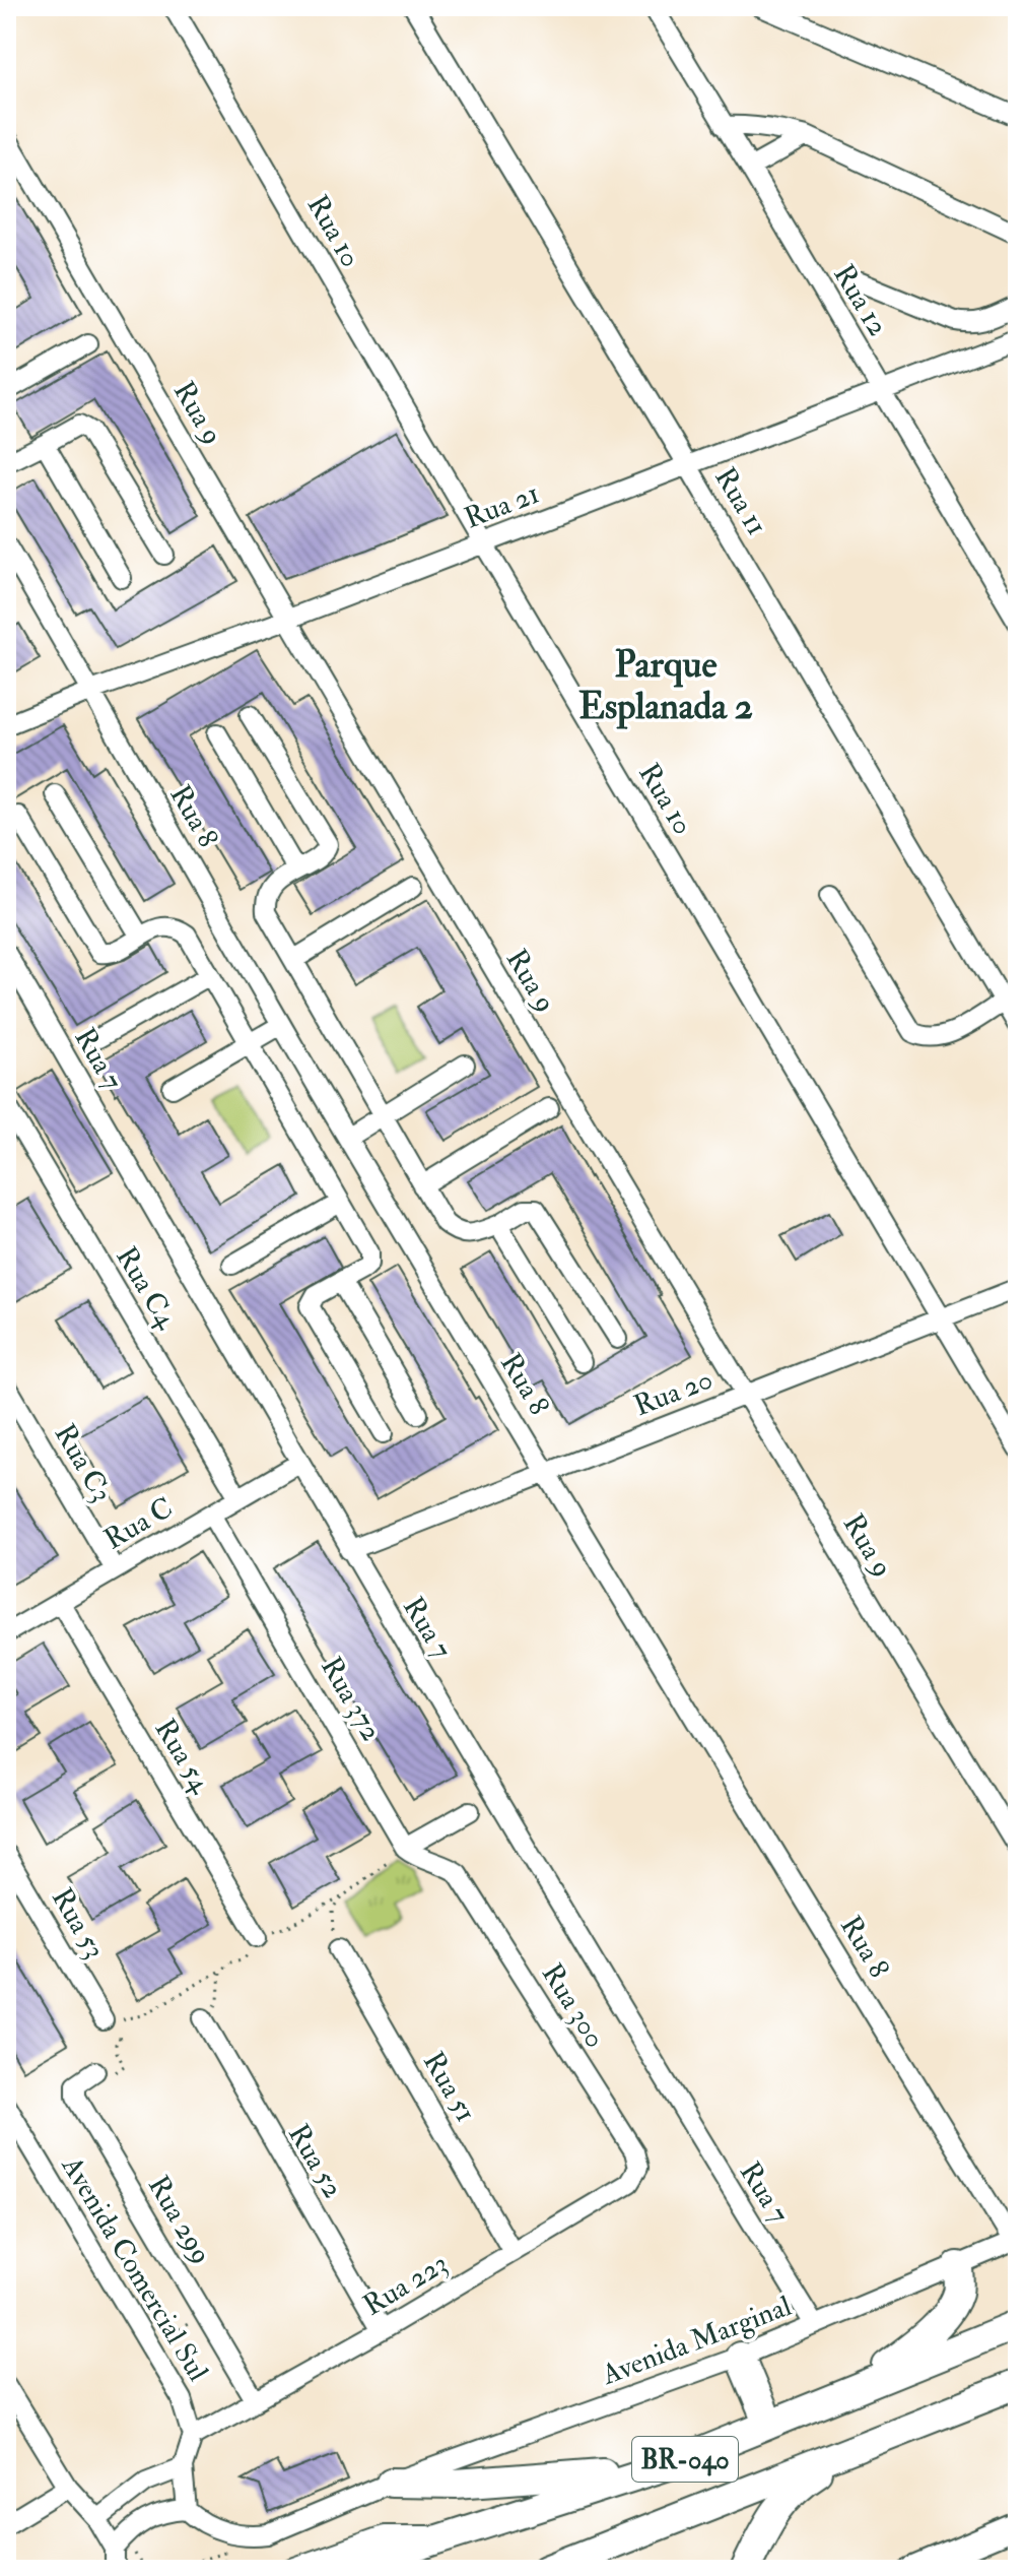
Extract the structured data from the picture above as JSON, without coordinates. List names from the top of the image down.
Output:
{
  "streets": {
    "highway": ["BR-040"],
    "street": [
      "Rua 10",
      "Rua 12",
      "Rua 9",
      "Rua 11",
      "Rua 21",
      "Rua 8",
      "Rua 7",
      "Rua C4",
      "Rua 20",
      "Rua C3",
      "Rua C",
      "Rua 372",
      "Rua 54",
      "Rua 53",
      "Rua 300",
      "Rua 51",
      "Rua 52",
      "Rua 299",
      "Avenida Comercial Sul",
      "Rua 223",
      "Avenida Marginal"
    ]
  },
  "crossings": [
    ["Rua 10", "Rua 21"],
    ["Rua 10", "Rua 20"],
    ["Rua 12", "Rua 21"],
    ["Rua 9", "Rua 21"],
    ["Rua 9", "Rua 20"],
    ["Rua 11", "Rua 21"],
    ["Rua 21", "Rua 8"],
    ["Rua 8", "Rua 20"],
    ["Rua 8", "Avenida Marginal"],
    ["Rua 7", "Rua 20"],
    ["Rua 7", "Rua C"],
    ["Rua 7", "Avenida Marginal"],
    ["Rua C4", "Rua C"],
    ["Rua C3", "Rua C"],
    ["Rua C", "Rua 372"],
    ["Rua C", "Rua 54"],
    ["Rua 372", "Rua 300"],
    ["Rua 300", "Rua 223"],
    ["Rua 51", "Rua 223"],
    ["Rua 52", "Rua 223"],
    ["Rua 299", "Rua 223"],
    ["Avenida Comercial Sul", "Rua 223"]
  ],
  "districts": ["Parque Esplanada 2"]
}
